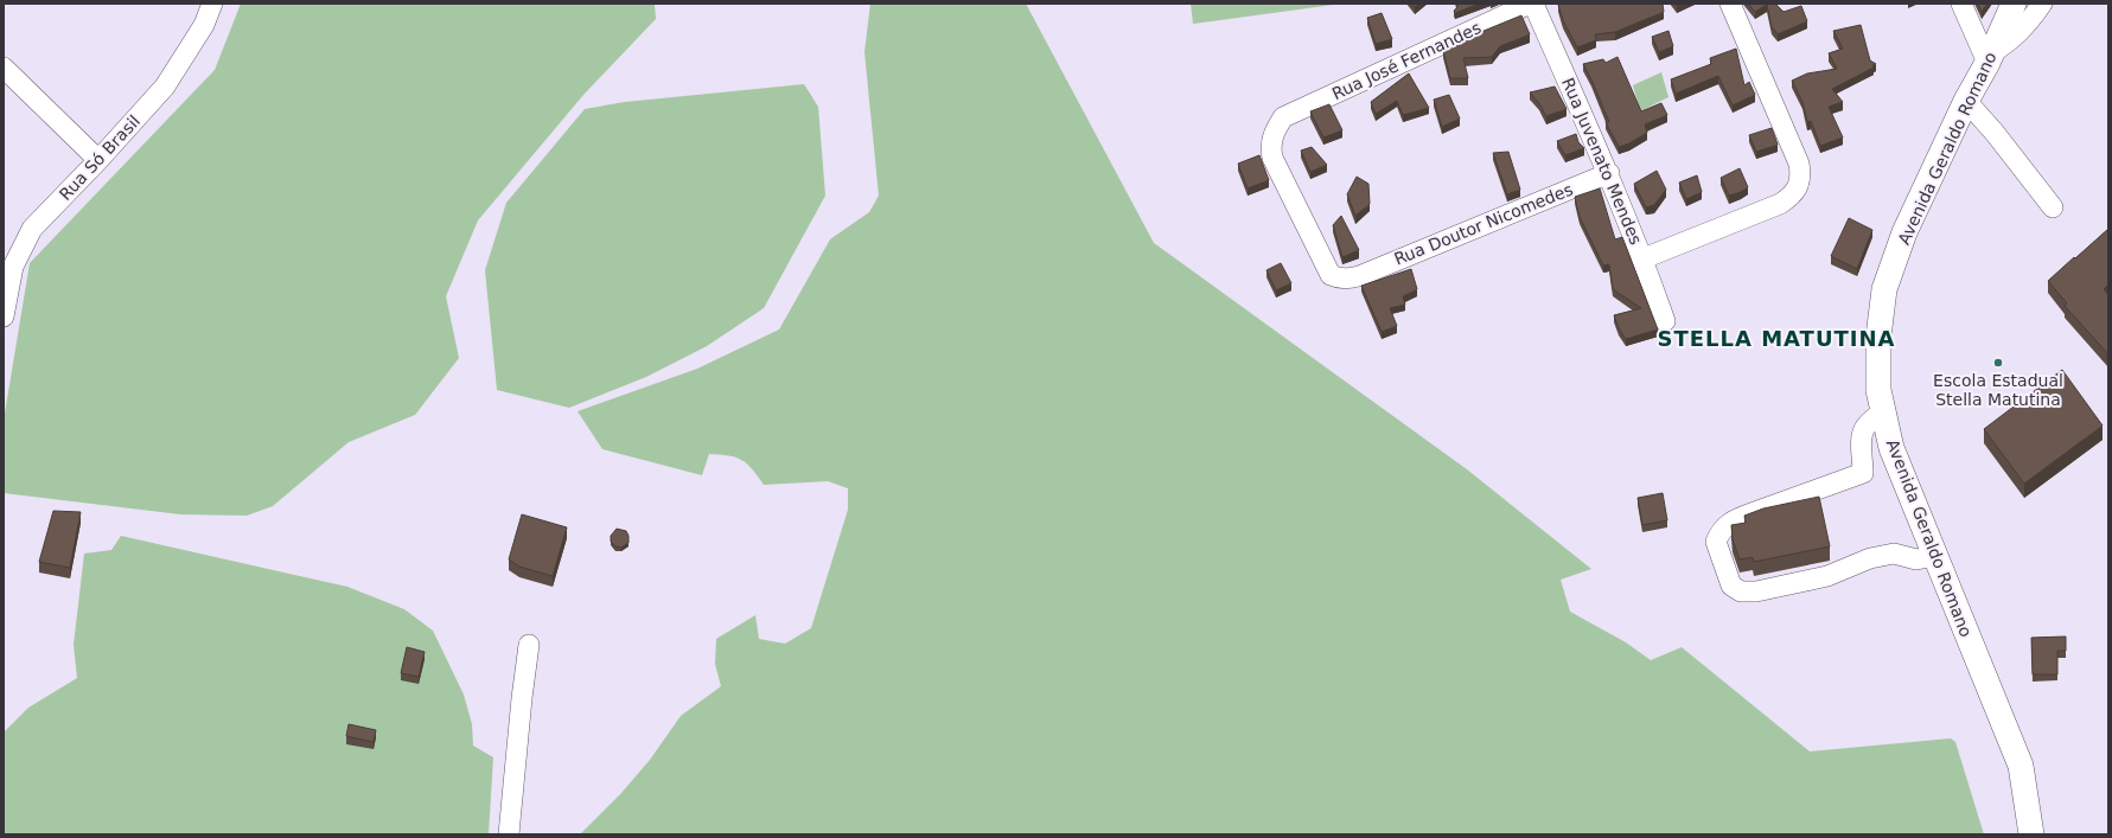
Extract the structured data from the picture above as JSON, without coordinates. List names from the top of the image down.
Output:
{
  "streets": {
    "main road": ["Avenida Geraldo Romano"],
    "street": [
      "Rua José Fernandes",
      "Rua Só Brasil",
      "Rua Juvenato Mendes",
      "Rua Doutor Nicomedes"
    ]
  },
  "crossings": [
    ["Rua José Fernandes", "Rua Doutor Nicomedes"],
    ["Rua Juvenato Mendes", "Rua Doutor Nicomedes"]
  ],
  "districts": ["STELLA MATUTINA"],
  "places": ["Escola Estadual Stella Matutina"]
}
